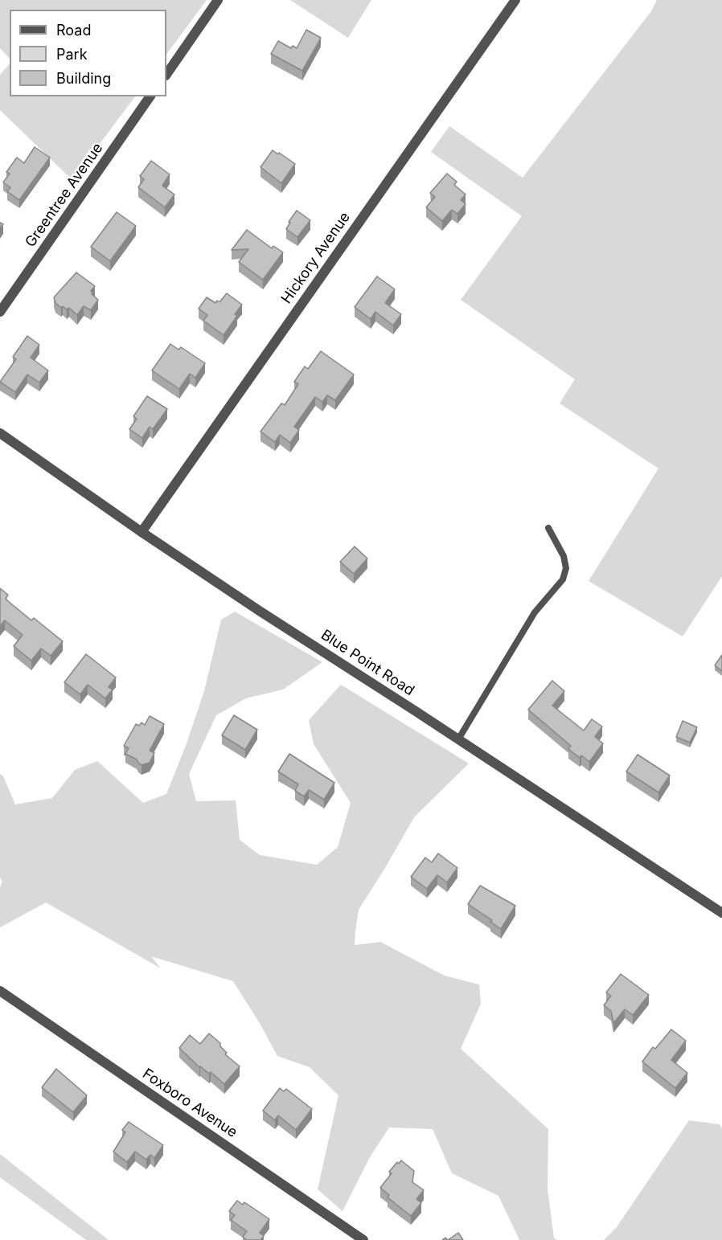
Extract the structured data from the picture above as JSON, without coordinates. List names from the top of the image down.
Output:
{
  "streets": {
    "street": [
      "Greentree Avenue",
      "Hickory Avenue",
      "Blue Point Road",
      "Foxboro Avenue"
    ]
  },
  "crossings": [
    ["Hickory Avenue", "Blue Point Road"]
  ],
  "legend": ["Road", "Park", "Building"]
}
